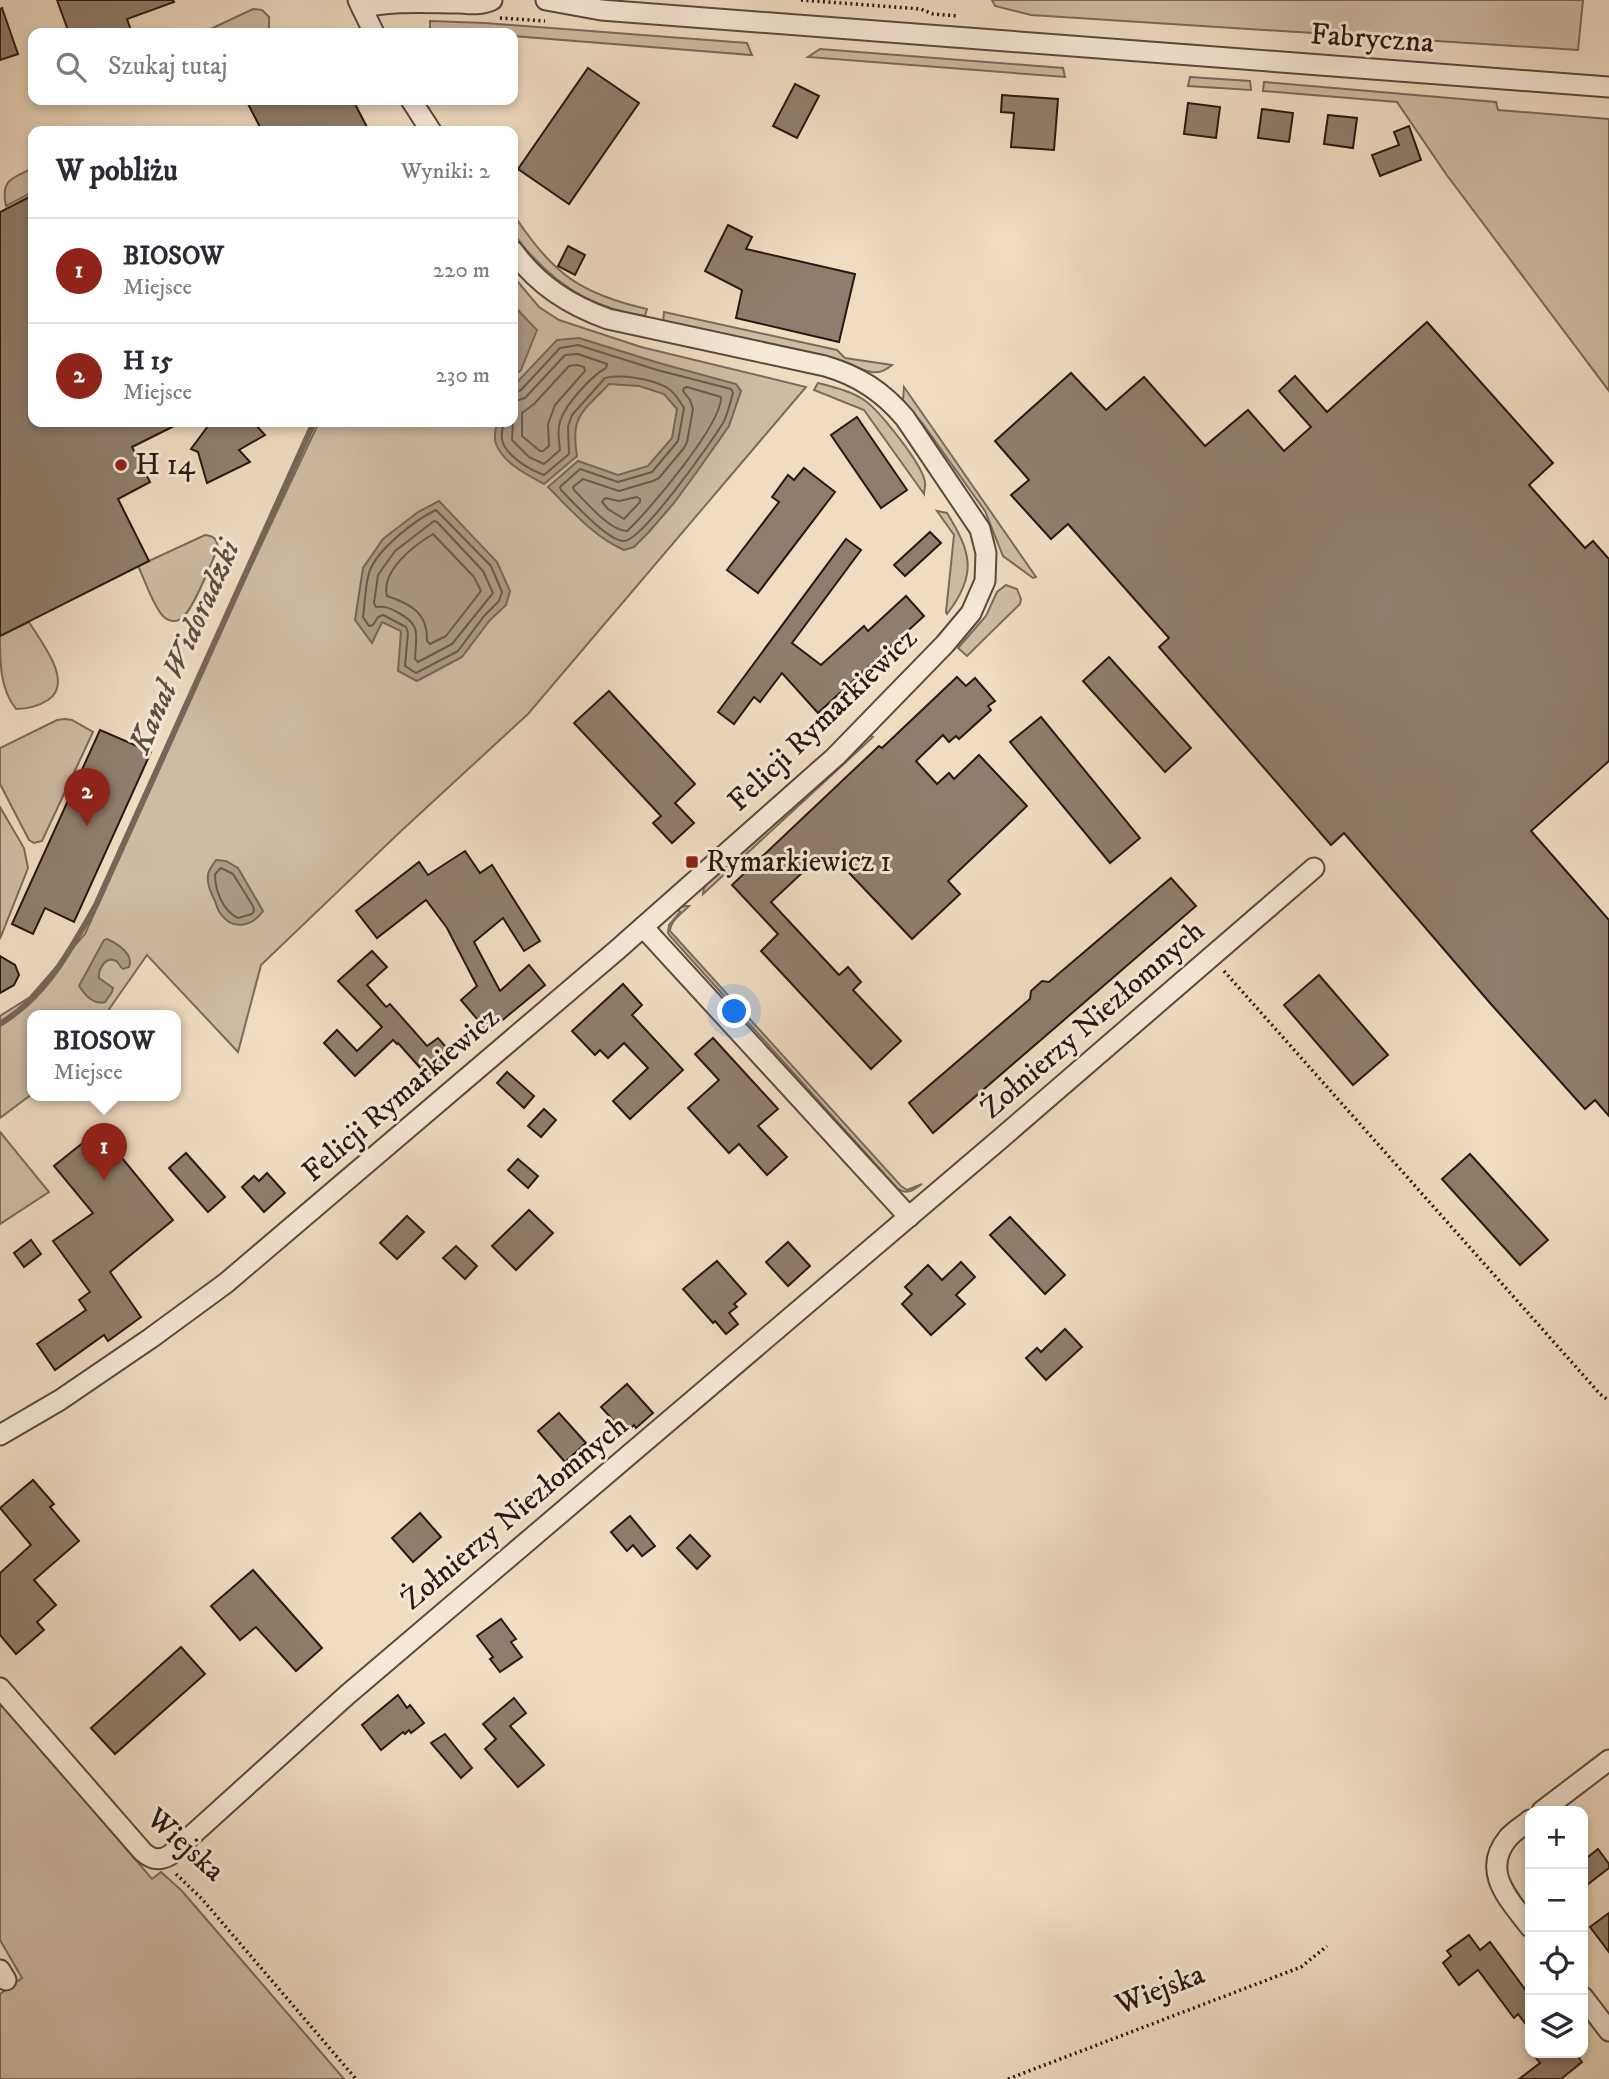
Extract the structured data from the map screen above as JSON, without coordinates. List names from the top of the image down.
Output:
{
  "streets": {
    "street": [
      "Fabryczna",
      "Felicji Rymarkiewicz",
      "Żołnierzy Niezłomnych",
      "Wiejska"
    ]
  },
  "crossings": [
    ["Żołnierzy Niezłomnych", "Wiejska"]
  ],
  "water": ["Kanał Widoradzki"],
  "places": {
    "other": ["H 14"],
    "transit": ["Rymarkiewicz 1"]
  },
  "page": {
    "search": "Szukaj tutaj",
    "heading": ["W pobliżu", "Wyniki: 2"],
    "list": [
      {
        "mark": "1",
        "name": "BIOSOW",
        "note": "Miejsce",
        "value": "220 m"
      },
      {
        "mark": "2",
        "name": "H 15",
        "note": "Miejsce",
        "value": "230 m"
      }
    ],
    "pins": ["2", "1"],
    "popup": ["BIOSOW", "Miejsce"],
    "map_buttons": ["+", "−"]
  }
}
